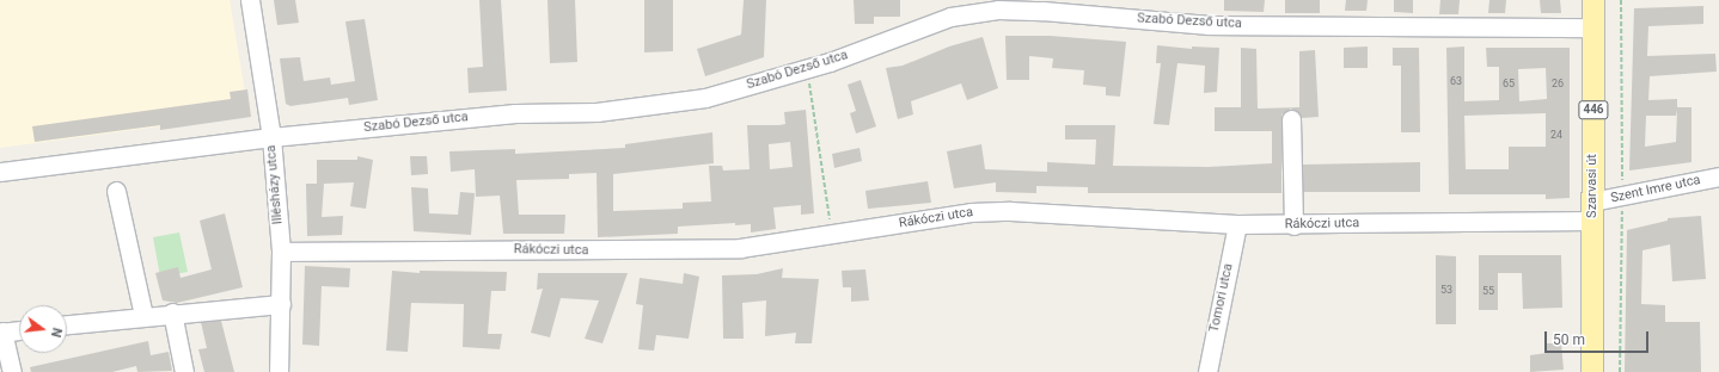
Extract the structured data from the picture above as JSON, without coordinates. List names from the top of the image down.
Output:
{
  "streets": {
    "main road": ["446", "Szarvasi út"],
    "street": [
      "Szabó Dezső utca",
      "Illésházy utca",
      "Szent Imre utca",
      "Rákóczi utca",
      "Tomori utca"
    ]
  },
  "crossings": [
    ["Szabó Dezső utca", "Illésházy utca"],
    ["Szabó Dezső utca", "Szarvasi út"],
    ["Illésházy utca", "Rákóczi utca"],
    ["Szarvasi út", "Szent Imre utca"],
    ["Szarvasi út", "Rákóczi utca"],
    ["Szent Imre utca", "Rákóczi utca"],
    ["Rákóczi utca", "Tomori utca"]
  ],
  "house_numbers": [
    "63",
    "65",
    "26",
    "24",
    "53",
    "55"
  ],
  "scale_bar": "50 m",
  "north": "right"
}
